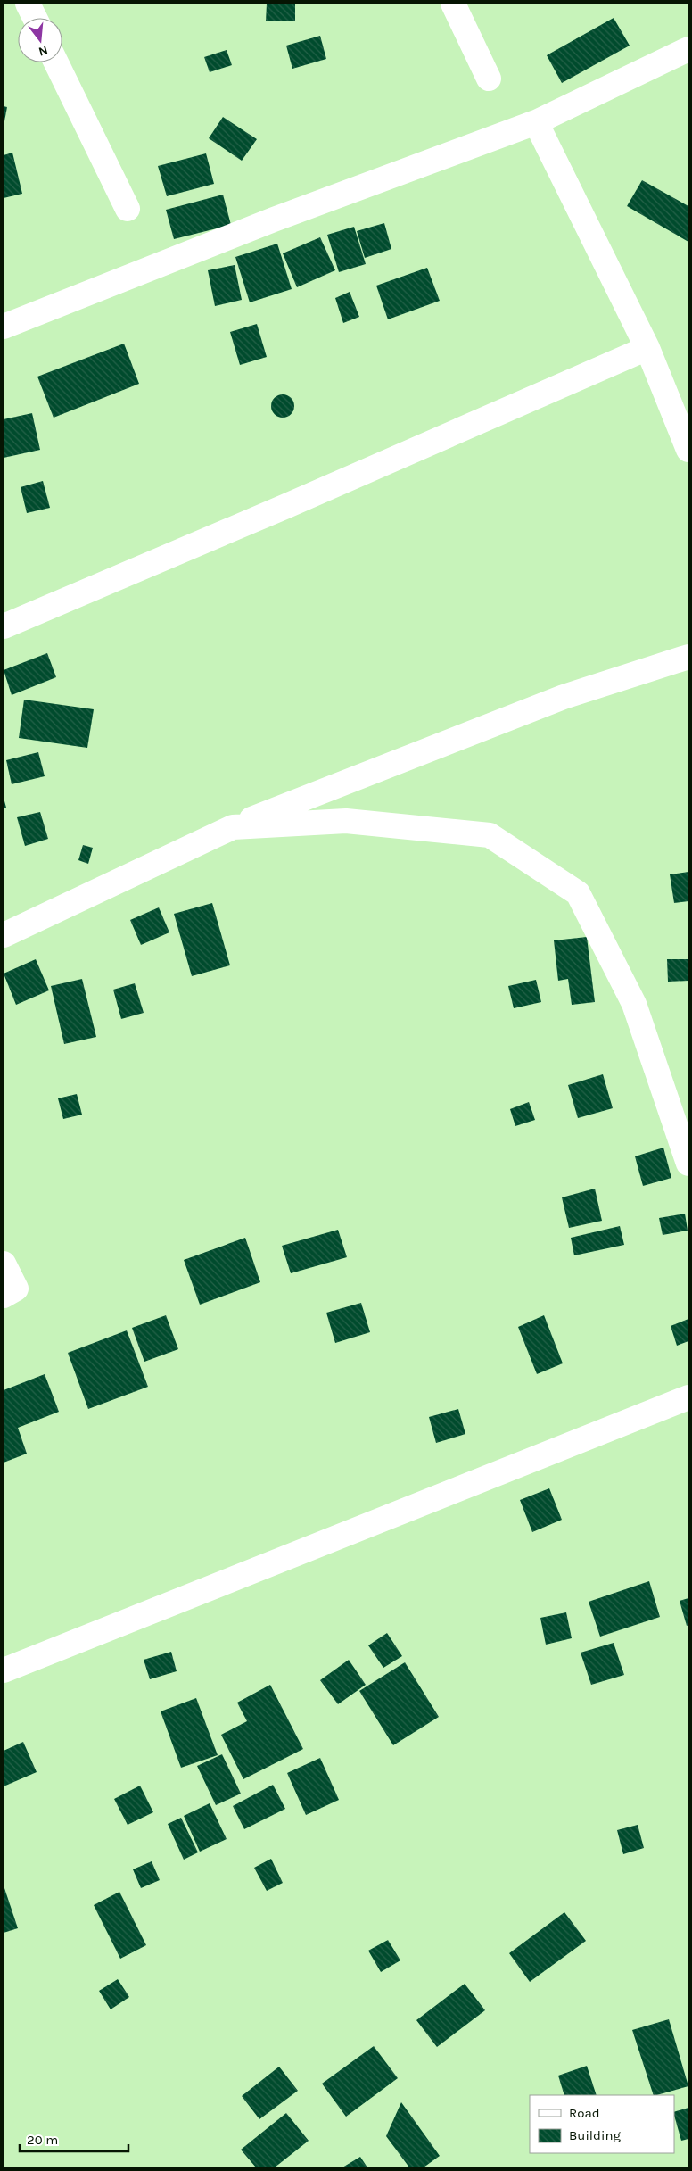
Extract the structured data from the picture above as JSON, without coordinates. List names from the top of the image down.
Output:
{
  "legend": ["Road", "Building"],
  "scale_bar": "20 m",
  "north": "bottom"
}
